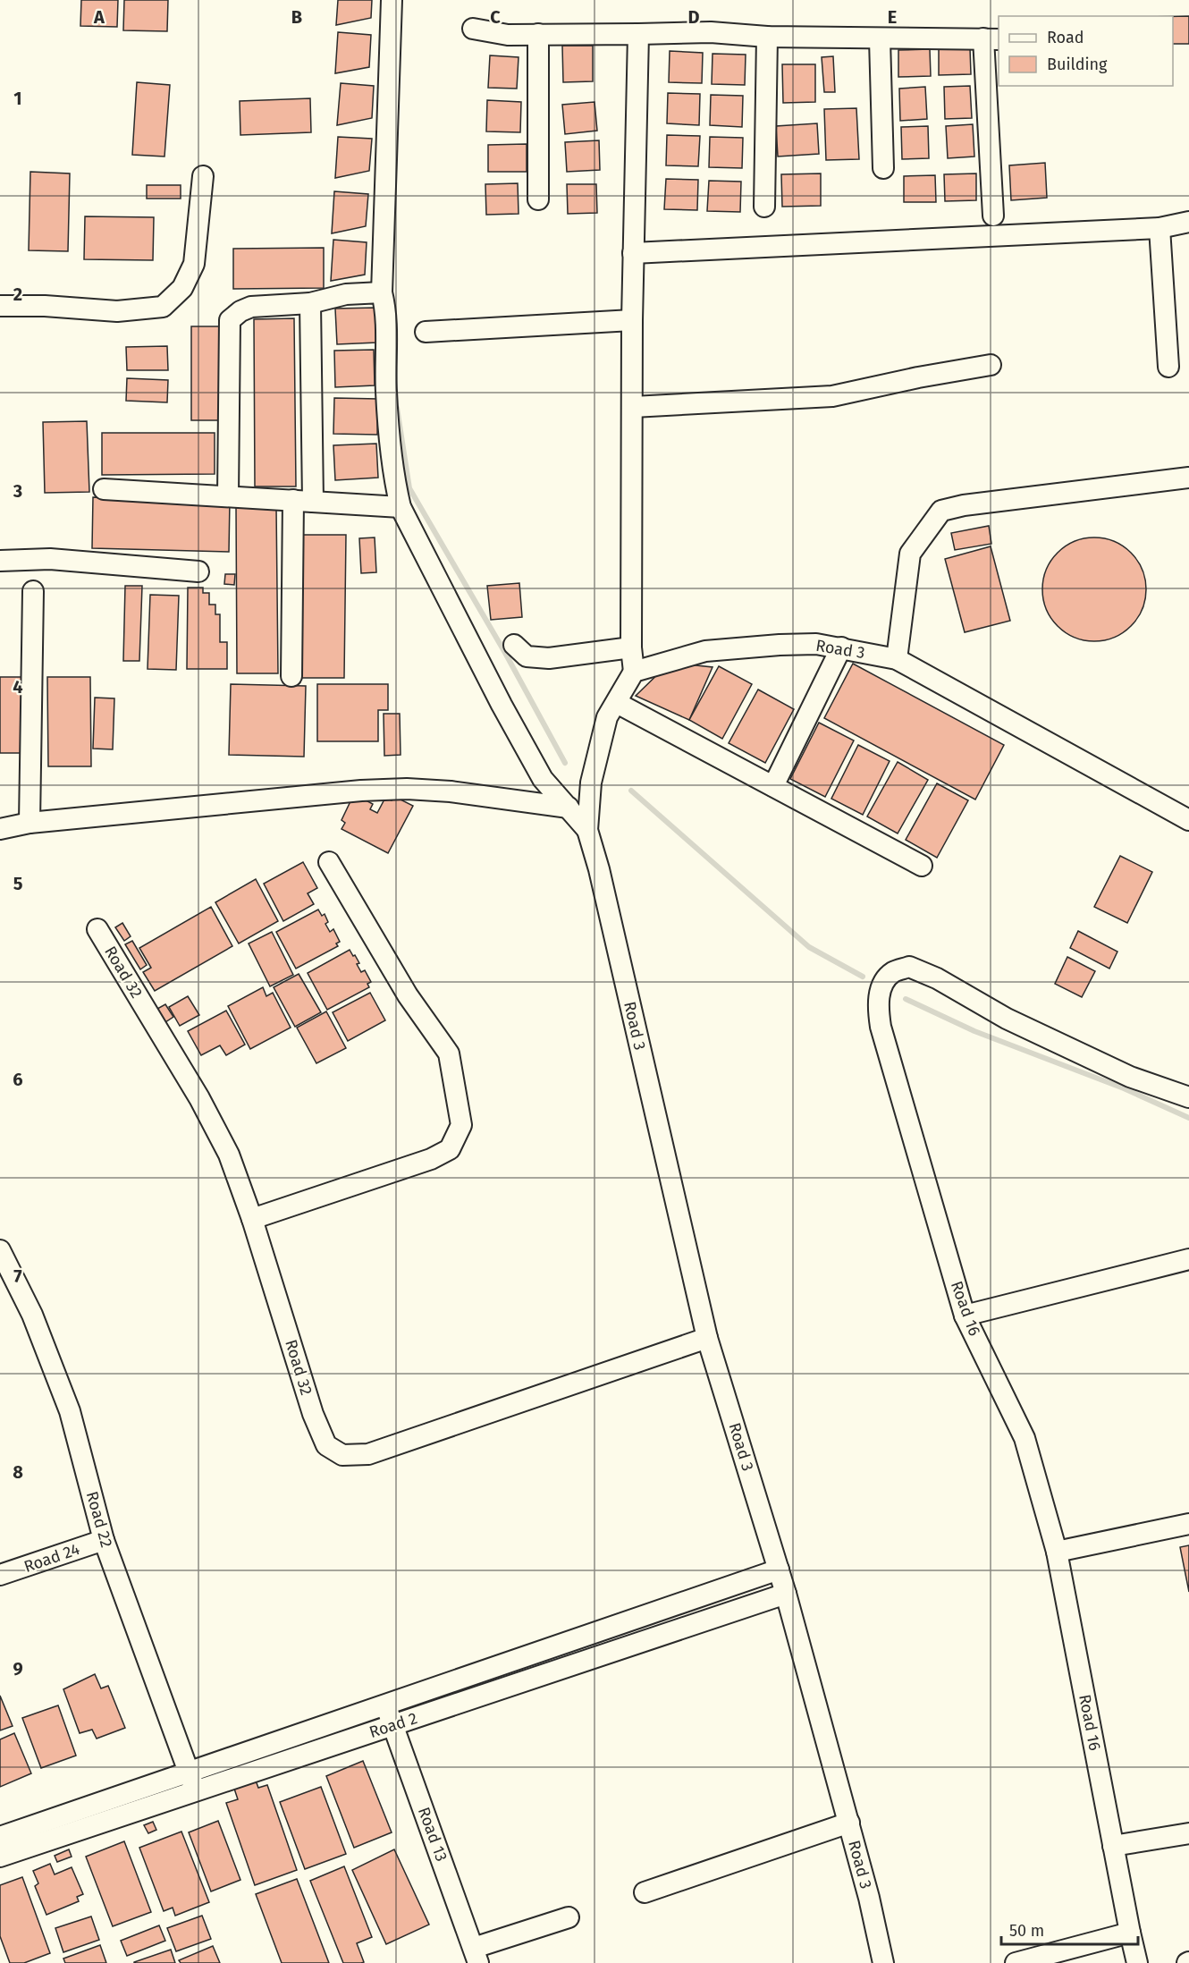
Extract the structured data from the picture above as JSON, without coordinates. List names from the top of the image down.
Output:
{
  "streets": {
    "street": [
      "Road 3",
      "Road 32",
      "Road 16",
      "Road 22",
      "Road 24",
      "Road 2",
      "Road 13"
    ]
  },
  "crossings": [
    ["Road 3", "Road 32"],
    ["Road 3", "Road 2"],
    ["Road 22", "Road 24"],
    ["Road 22", "Road 2"],
    ["Road 2", "Road 13"]
  ],
  "legend": ["Road", "Building"],
  "scale_bar": "50 m",
  "grid": {
    "columns": [
      "A",
      "B",
      "C",
      "D",
      "E"
    ],
    "rows": [
      "1",
      "2",
      "3",
      "4",
      "5",
      "6",
      "7",
      "8",
      "9"
    ]
  }
}
